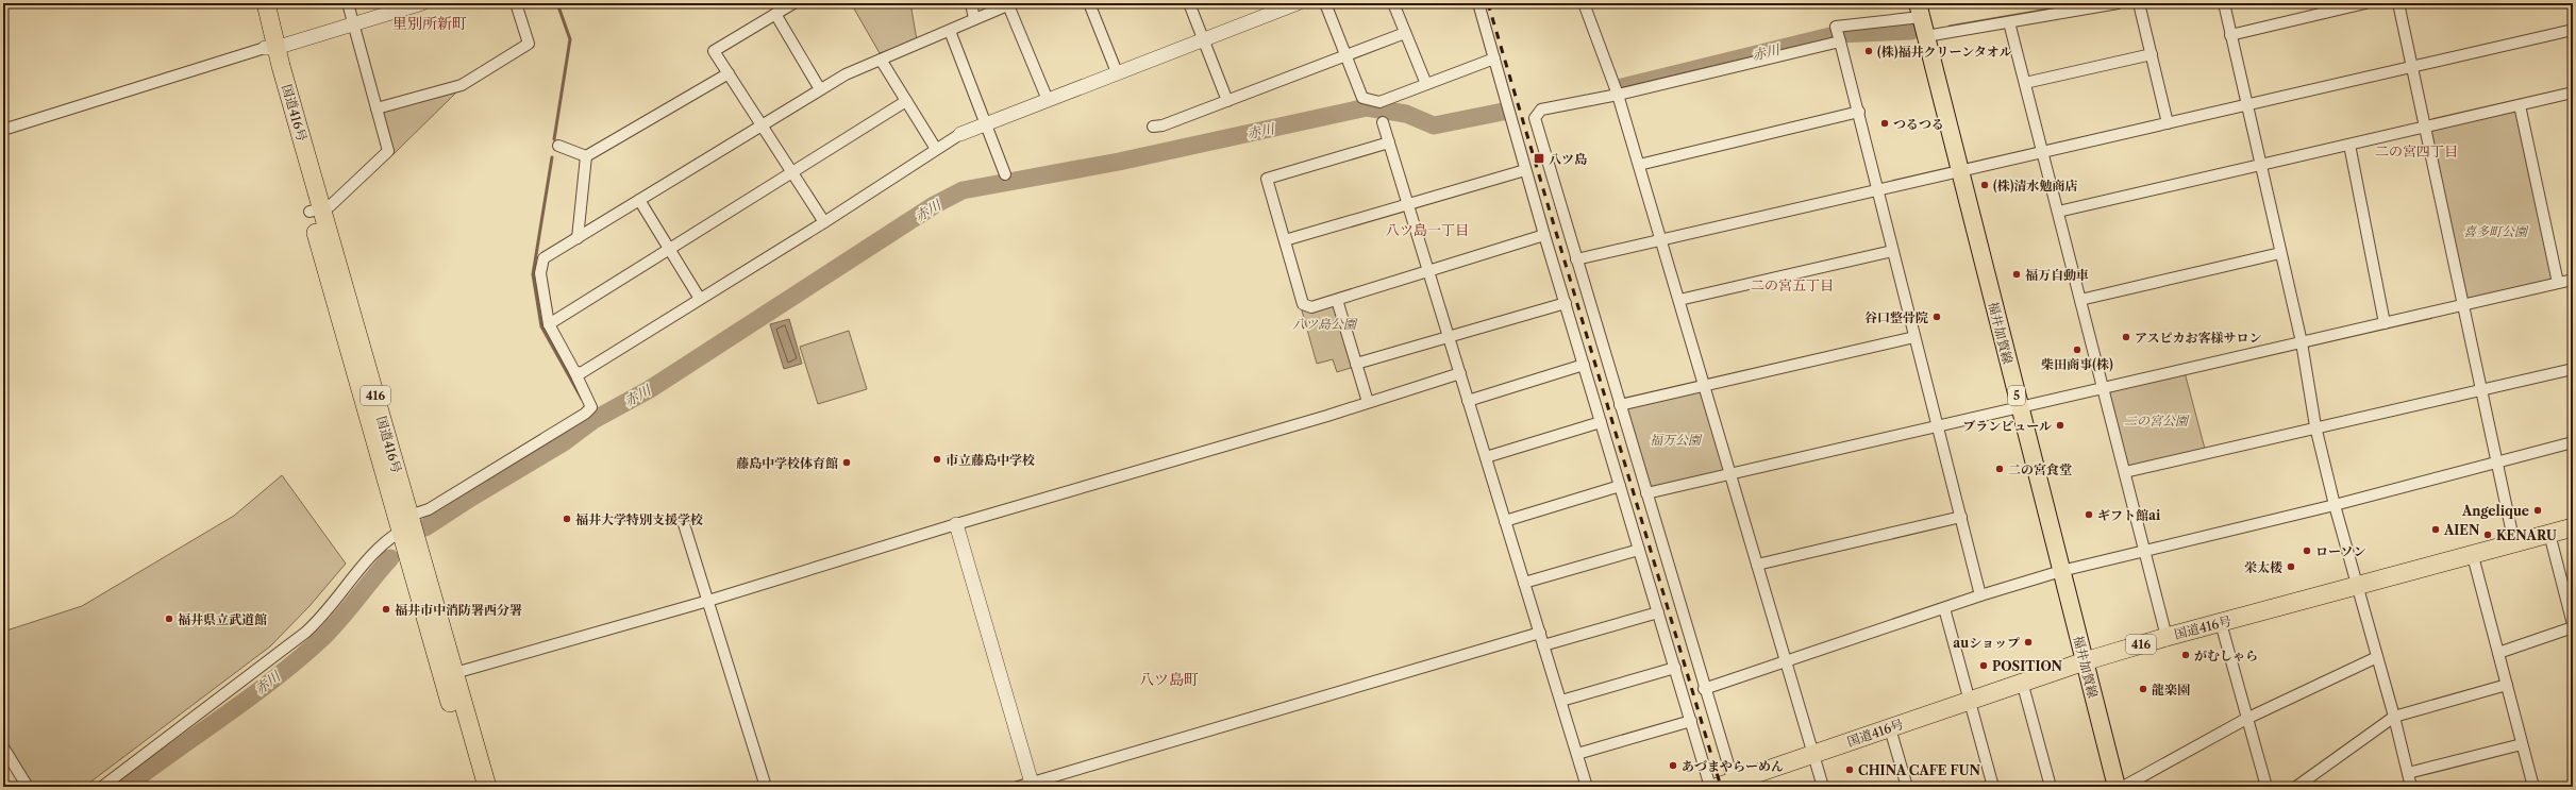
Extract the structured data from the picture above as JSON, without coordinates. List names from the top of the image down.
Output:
{
  "streets": {
    "highway": ["国道416号", "416"],
    "main road": ["福井加賀線", "5"]
  },
  "crossings": [
    ["国道416号", "福井加賀線"]
  ],
  "districts": [
    "里別所新町",
    "二の宮四丁目",
    "八ツ島一丁目",
    "二の宮五丁目",
    "八ツ島町"
  ],
  "water": ["赤川"],
  "parks": [
    "喜多町公園",
    "八ツ島公園",
    "二の宮公園",
    "福万公園"
  ],
  "places": {
    "other": [
      "(株)福井クリーンタオル",
      "つるつる",
      "(株)清水勉商店",
      "福万自動車",
      "谷口整骨院",
      "アスピカお客様サロン",
      "柴田商事(株)",
      "ブランビュール",
      "市立藤島中学校",
      "藤島中学校体育館",
      "二の宮食堂",
      "Angelique",
      "ギフト館ai",
      "福井大学特別支援学校",
      "AIEN",
      "KENARU",
      "ローソン",
      "栄太楼",
      "福井市中消防署西分署",
      "福井県立武道館",
      "auショップ",
      "がむしゃら",
      "POSITION",
      "龍楽園",
      "あづまやらーめん",
      "CHINA CAFE FUN"
    ],
    "transit": ["八ツ島"]
  }
}
